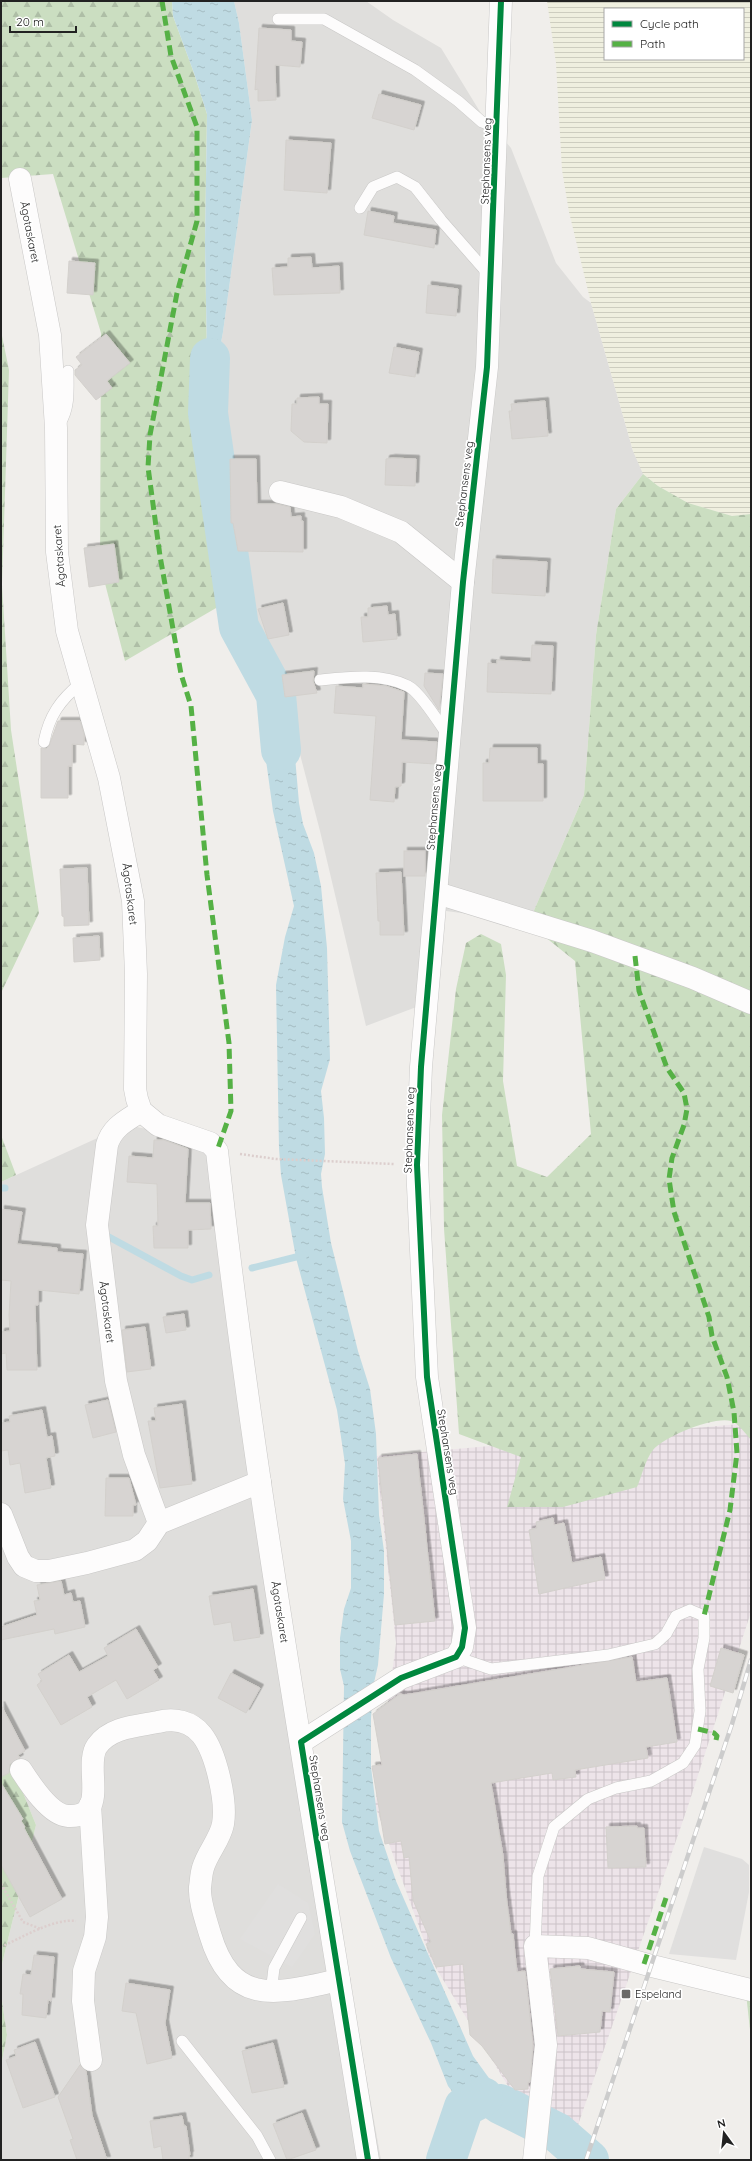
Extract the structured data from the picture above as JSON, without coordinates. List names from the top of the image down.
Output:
{
  "streets": {
    "street": ["Stephansens veg", "Ågotaskaret"]
  },
  "crossings": [
    ["Stephansens veg", "Ågotaskaret"]
  ],
  "places": {
    "transit": ["Espeland"]
  },
  "legend": ["Cycle path", "Path"],
  "scale_bar": "20 m",
  "north": "top"
}
